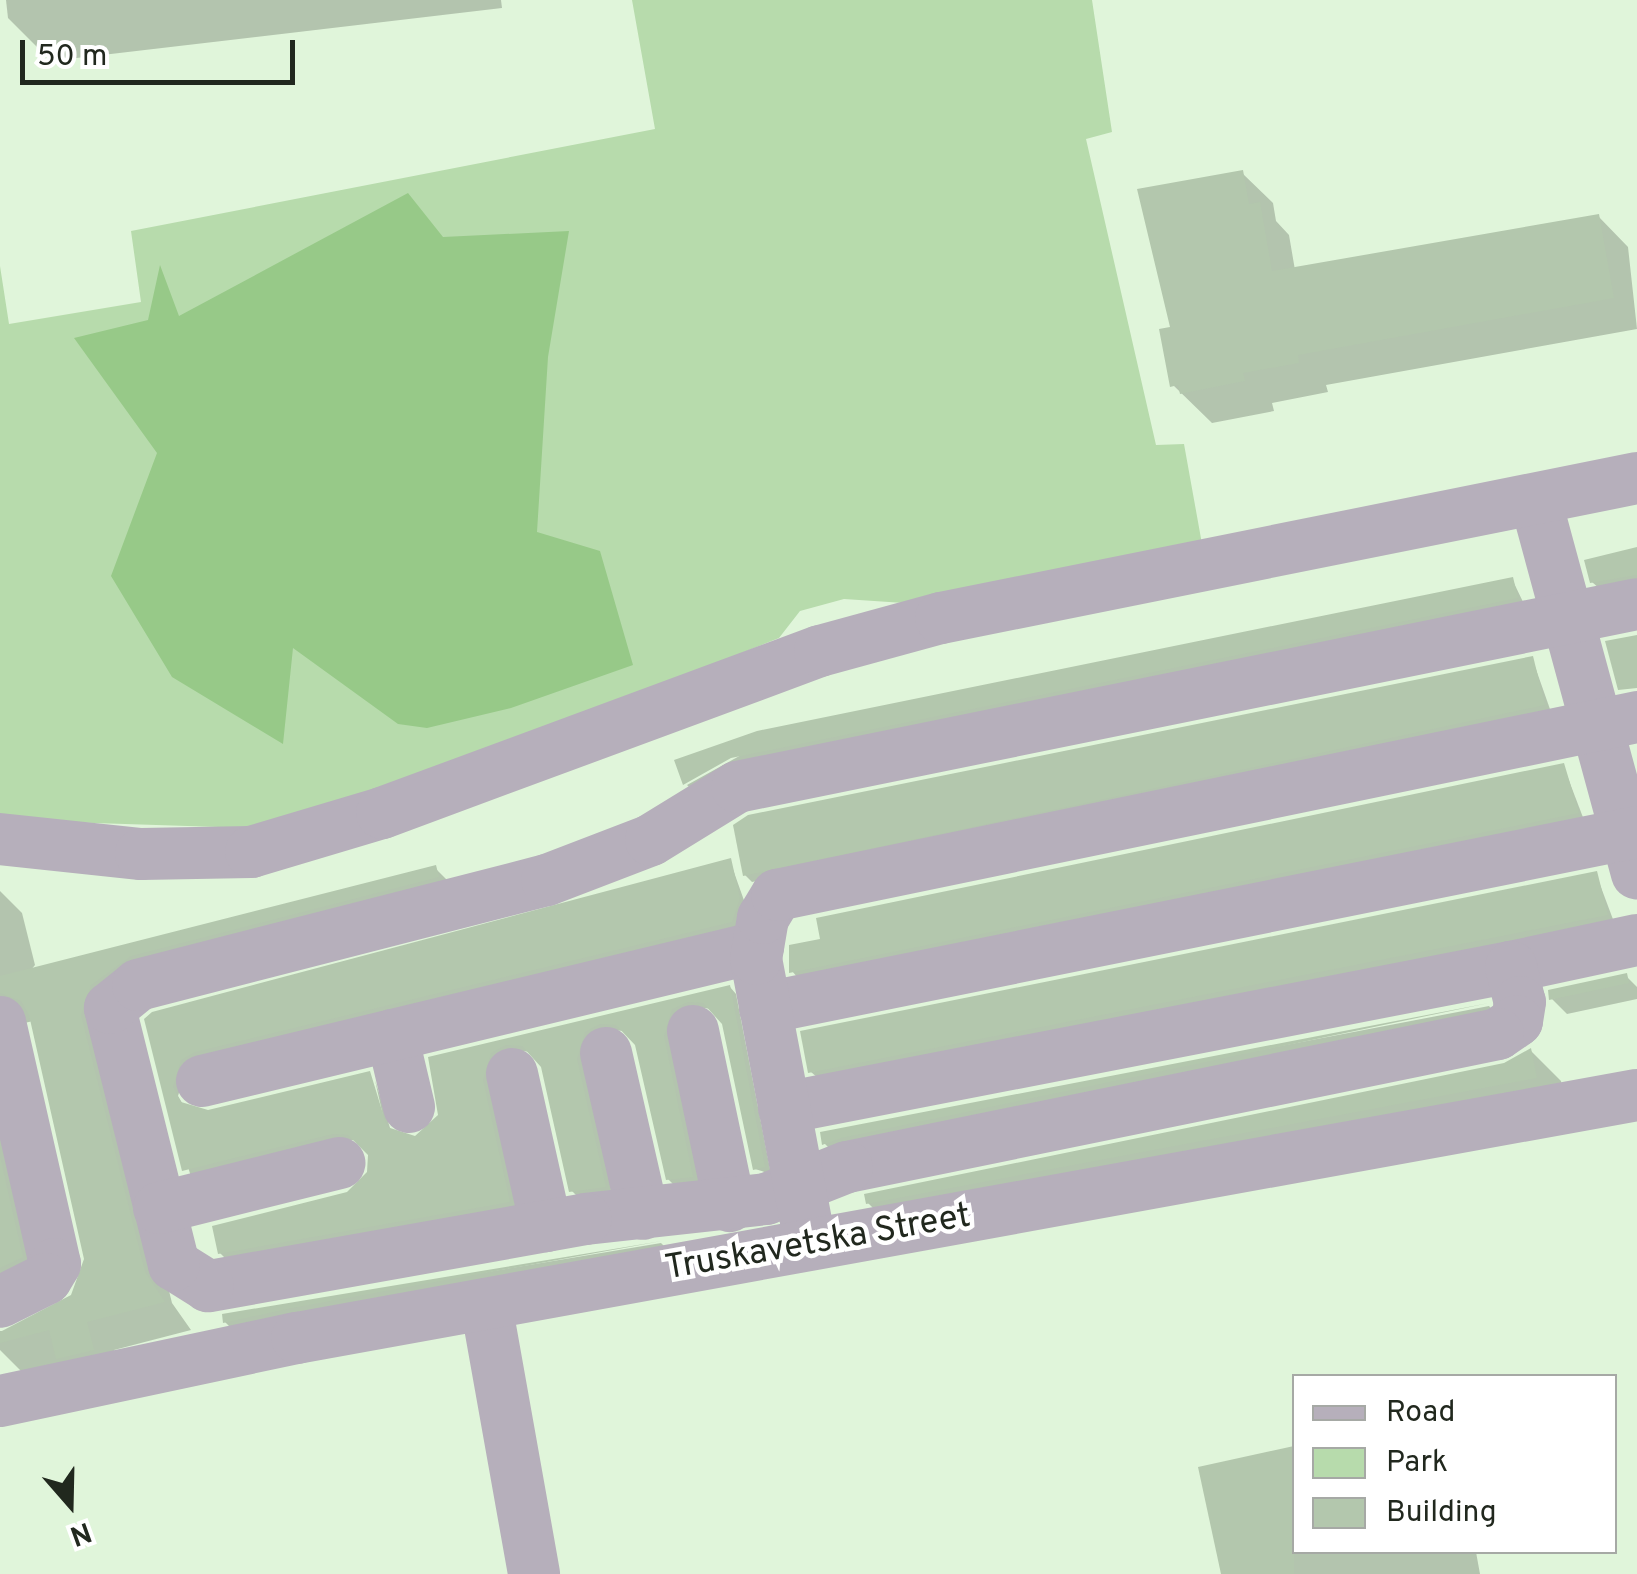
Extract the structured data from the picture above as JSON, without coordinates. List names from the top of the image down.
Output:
{
  "streets": {
    "street": ["Truskavetska Street"]
  },
  "legend": ["Road", "Park", "Building"],
  "scale_bar": "50 m",
  "north": "bottom"
}
